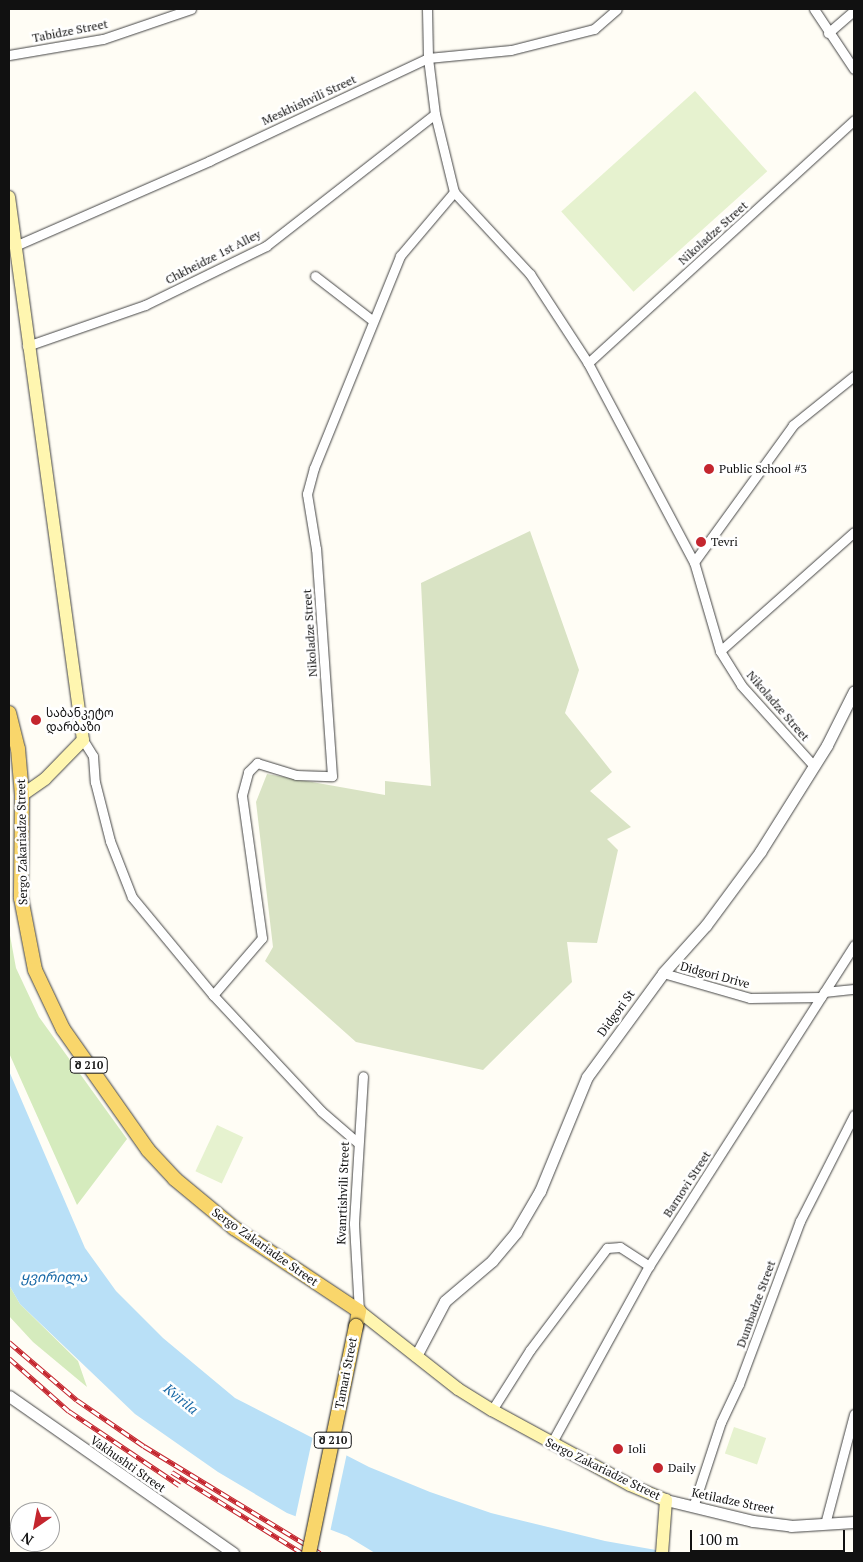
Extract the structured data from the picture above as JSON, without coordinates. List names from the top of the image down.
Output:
{
  "streets": {
    "main road": ["Sergo Zakariadze Street", "შ 210", "Tamari Street"],
    "street": [
      "Tabidze Street",
      "Meskhishvili Street",
      "Nikoladze Street",
      "Chkheidze 1st Alley",
      "Didgori Drive",
      "Didgori St",
      "Barnovi Street",
      "Kvanrtishvili Street",
      "Dumbadze Street",
      "Vakhushti Street",
      "Ketiladze Street"
    ]
  },
  "crossings": [
    ["Meskhishvili Street", "Nikoladze Street"],
    ["Nikoladze Street", "Chkheidze 1st Alley"],
    ["Nikoladze Street", "Didgori St"],
    ["Sergo Zakariadze Street", "Didgori St"],
    ["Sergo Zakariadze Street", "Barnovi Street"],
    ["Sergo Zakariadze Street", "Kvanrtishvili Street"],
    ["Sergo Zakariadze Street", "Tamari Street"],
    ["Sergo Zakariadze Street", "Ketiladze Street"],
    ["Didgori Drive", "Didgori St"],
    ["Didgori Drive", "Barnovi Street"],
    ["Kvanrtishvili Street", "Tamari Street"],
    ["Dumbadze Street", "Ketiladze Street"]
  ],
  "water": ["ყვირილა", "Kvirila"],
  "places": [
    "Public School #3",
    "Tevri",
    "საბანკეტო დარბაზი",
    "Ioli",
    "Daily"
  ],
  "scale_bar": "100 m",
  "north": "bottom left"
}
